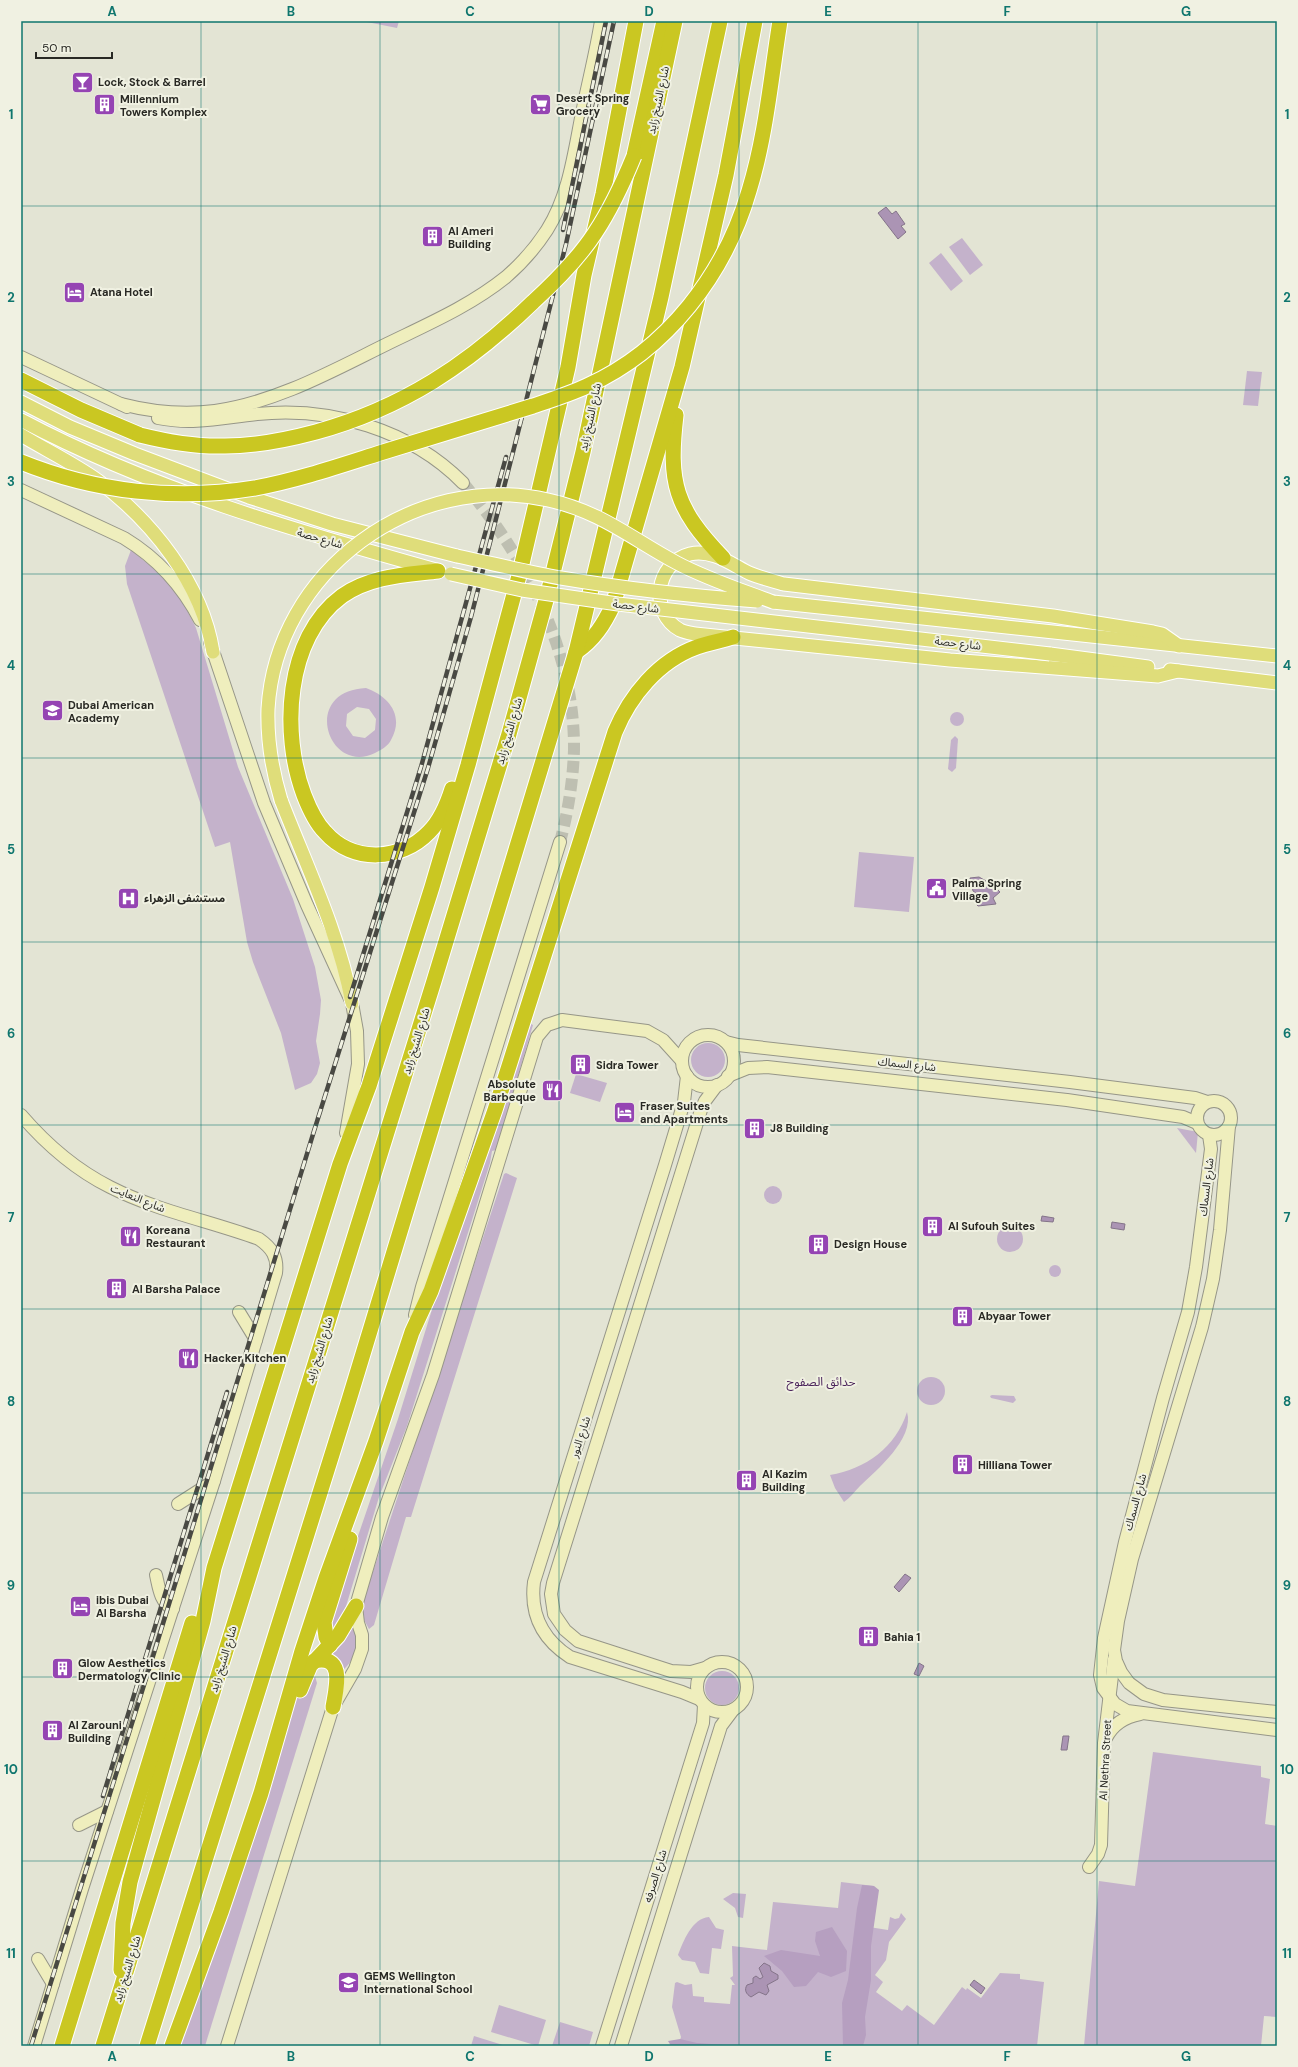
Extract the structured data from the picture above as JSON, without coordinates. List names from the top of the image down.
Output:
{
  "streets": {
    "highway": ["شارع الشيخ زايد"],
    "main road": ["شارع حصة"],
    "street": [
      "شارع السماك",
      "شارع النعايت",
      "شارع النور",
      "Al Nethra Street",
      "شارع الصرفه"
    ]
  },
  "crossings": [
    ["شارع السماك", "شارع النور"],
    ["شارع السماك", "Al Nethra Street"],
    ["شارع النور", "شارع الصرفه"]
  ],
  "districts": ["حدائق الصفوح"],
  "places": {
    "bar": ["Lock, Stock & Barrel"],
    "supermarket": ["Desert Spring Grocery"],
    "building": [
      "Millennium Towers Komplex",
      "Al Ameri Building",
      "Sidra Tower",
      "J8 Building",
      "Al Sufouh Suites",
      "Design House",
      "Al Barsha Palace",
      "Abyaar Tower",
      "Hilliana Tower",
      "Al Kazim Building",
      "Bahia 1",
      "Glow Aesthetics Dermatology Clinic",
      "Al Zarouni Building"
    ],
    "hotel": ["Atana Hotel", "Fraser Suites and Apartments", "ibis Dubai Al Barsha"],
    "school or university": ["Dubai American Academy", "GEMS Wellington International School"],
    "public building": ["Palma Spring Village"],
    "hospital": ["مستشفى الزهراء"],
    "restaurant": ["Absolute Barbeque", "Koreana Restaurant", "Hacker Kitchen"]
  },
  "scale_bar": "50 m",
  "grid": {
    "columns": [
      "A",
      "B",
      "C",
      "D",
      "E",
      "F",
      "G"
    ],
    "rows": [
      "1",
      "2",
      "3",
      "4",
      "5",
      "6",
      "7",
      "8",
      "9",
      "10",
      "11"
    ]
  }
}
